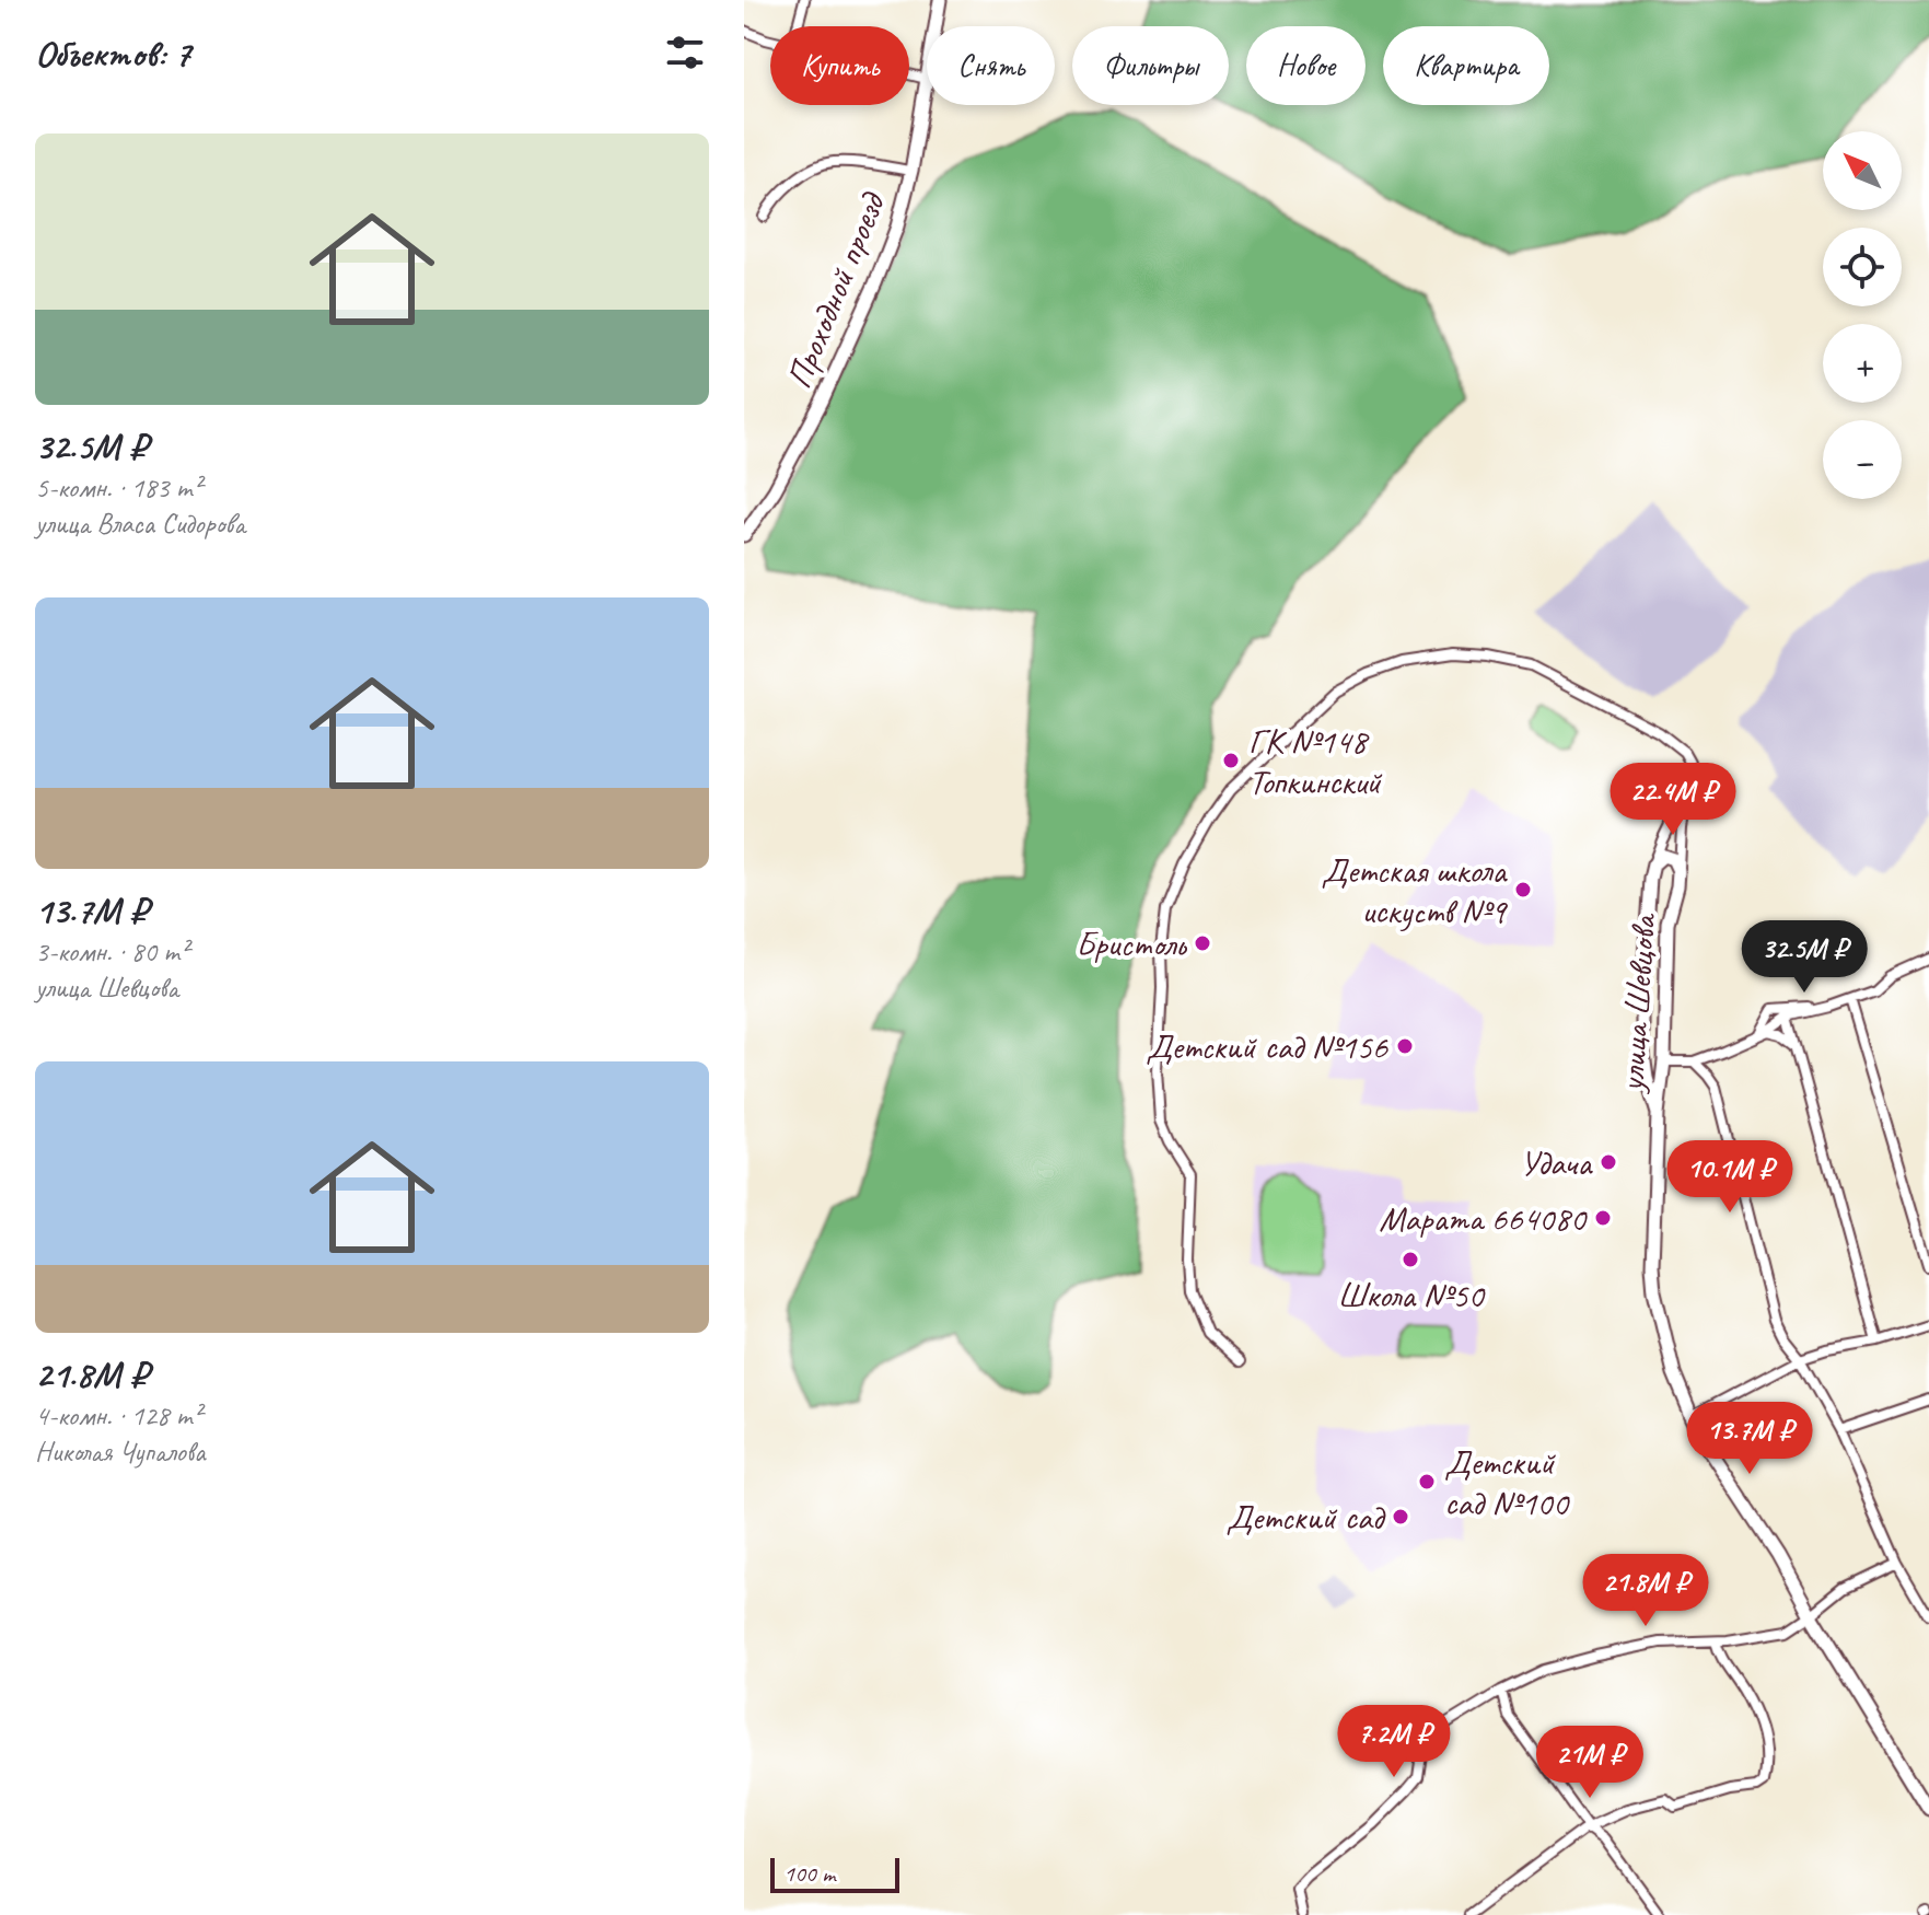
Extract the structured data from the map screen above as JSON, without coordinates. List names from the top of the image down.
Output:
{
  "streets": {
    "main road": ["Проходной проезд", "улица Шевцова"]
  },
  "places": [
    "ГК №148 Топкинский",
    "Детская школа искуств №9",
    "Бристоль",
    "Детский сад №156",
    "Удача",
    "Марата 664080",
    "Школа №50",
    "Детский сад №100",
    "Детский сад"
  ],
  "scale_bar": "100 m",
  "north": "top left",
  "page": {
    "heading": "Объектов: 7",
    "chip": [
      "Купить",
      "Снять",
      "Фильтры",
      "Новое",
      "Квартира"
    ],
    "list": [
      {
        "name": "32.5M ₽",
        "note": "5-комн. · 183 m² · улица Власа Сидорова"
      },
      {
        "name": "13.7M ₽",
        "note": "3-комн. · 80 m² · улица Шевцова"
      },
      {
        "name": "21.8M ₽",
        "note": "4-комн. · 128 m² · Николая Чупалова"
      }
    ],
    "map_buttons": ["+", "−"],
    "price": [
      "22.4M ₽",
      "32.5M ₽",
      "10.1M ₽",
      "13.7M ₽",
      "21.8M ₽",
      "7.2M ₽",
      "21M ₽"
    ],
    "scale": "100 m"
  }
}
